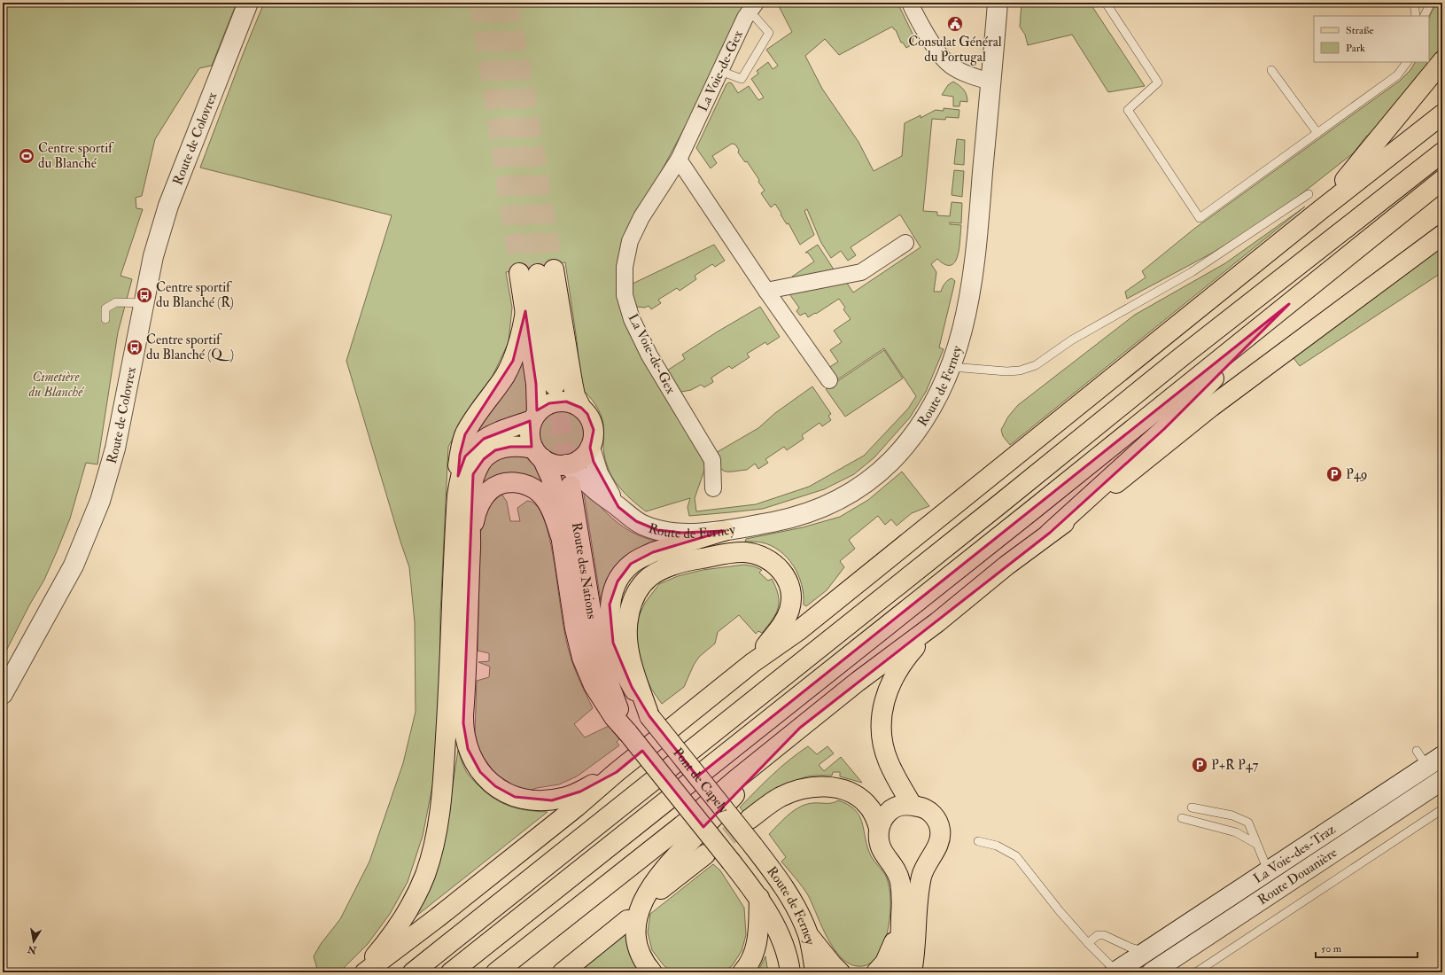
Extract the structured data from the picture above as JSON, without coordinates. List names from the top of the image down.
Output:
{
  "streets": {
    "main road": ["Route de Ferney", "Route des Nations", "Pont de Capely"],
    "street": [
      "La Voie-de-Gex",
      "Route de Colovrex",
      "La Voie-des-Traz",
      "Route Douanière"
    ]
  },
  "crossings": [
    ["Route de Ferney", "Pont de Capely"],
    ["Route des Nations", "Pont de Capely"]
  ],
  "parks": ["Cimetière du Blanché"],
  "places": {
    "public building": ["Consulat Général du Portugal"],
    "sports": ["Centre sportif du Blanché"],
    "bus stop": ["Centre sportif du Blanché (R)", "Centre sportif du Blanché (Q)"],
    "parking": ["P49", "P+R P47"]
  },
  "legend": ["Straße", "Park"],
  "scale_bar": "50 m",
  "north": "bottom"
}
